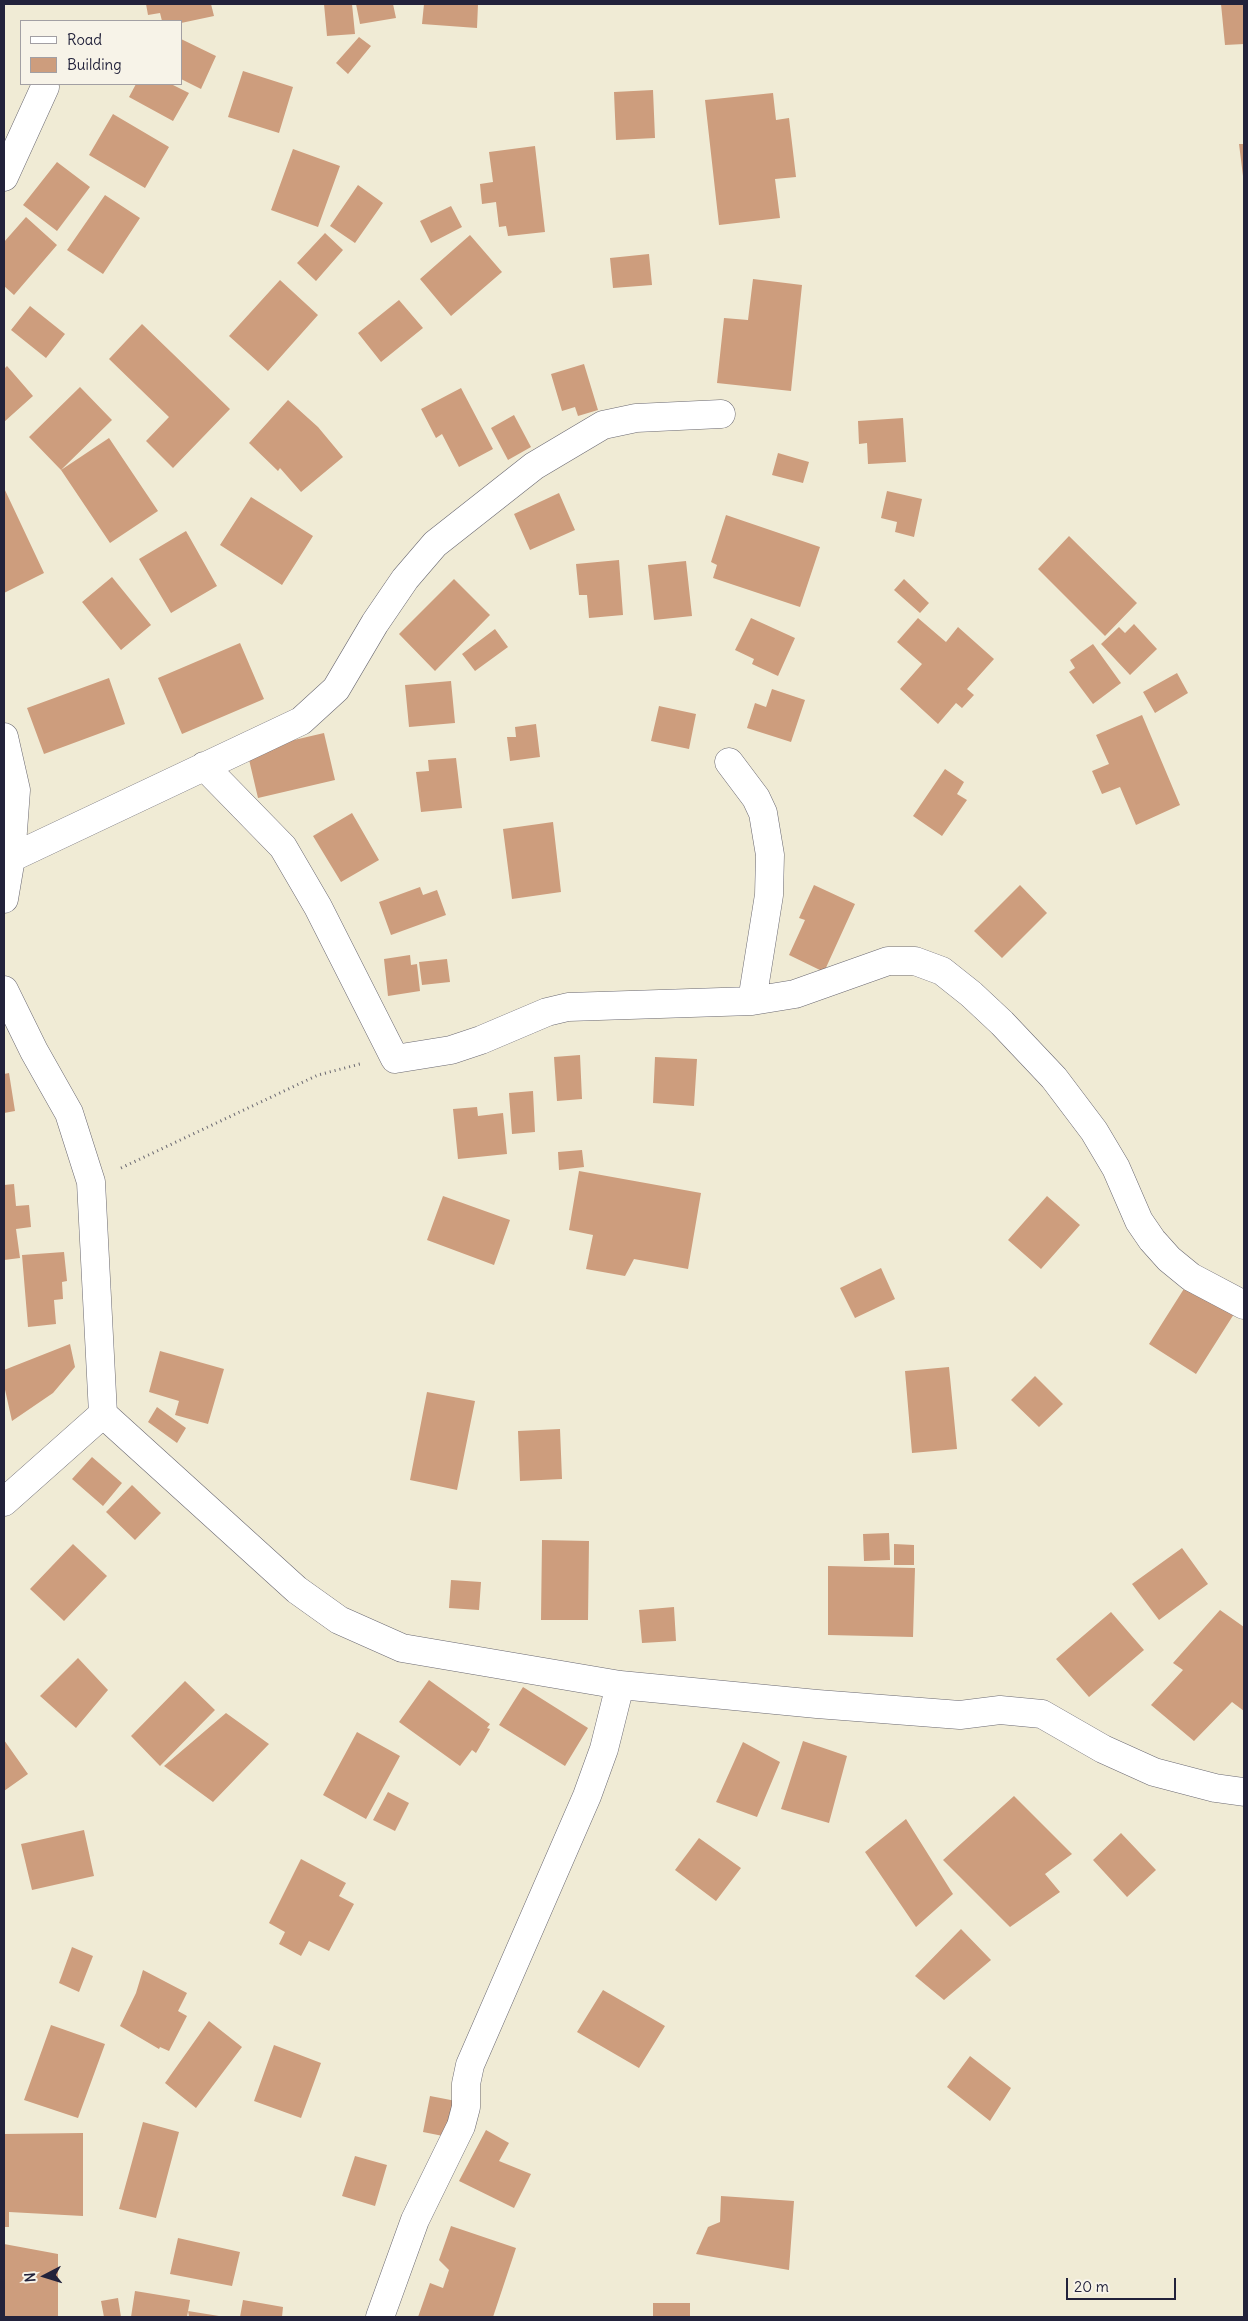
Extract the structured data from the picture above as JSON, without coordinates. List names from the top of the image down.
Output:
{
  "legend": ["Road", "Building"],
  "scale_bar": "20 m",
  "north": "left"
}
